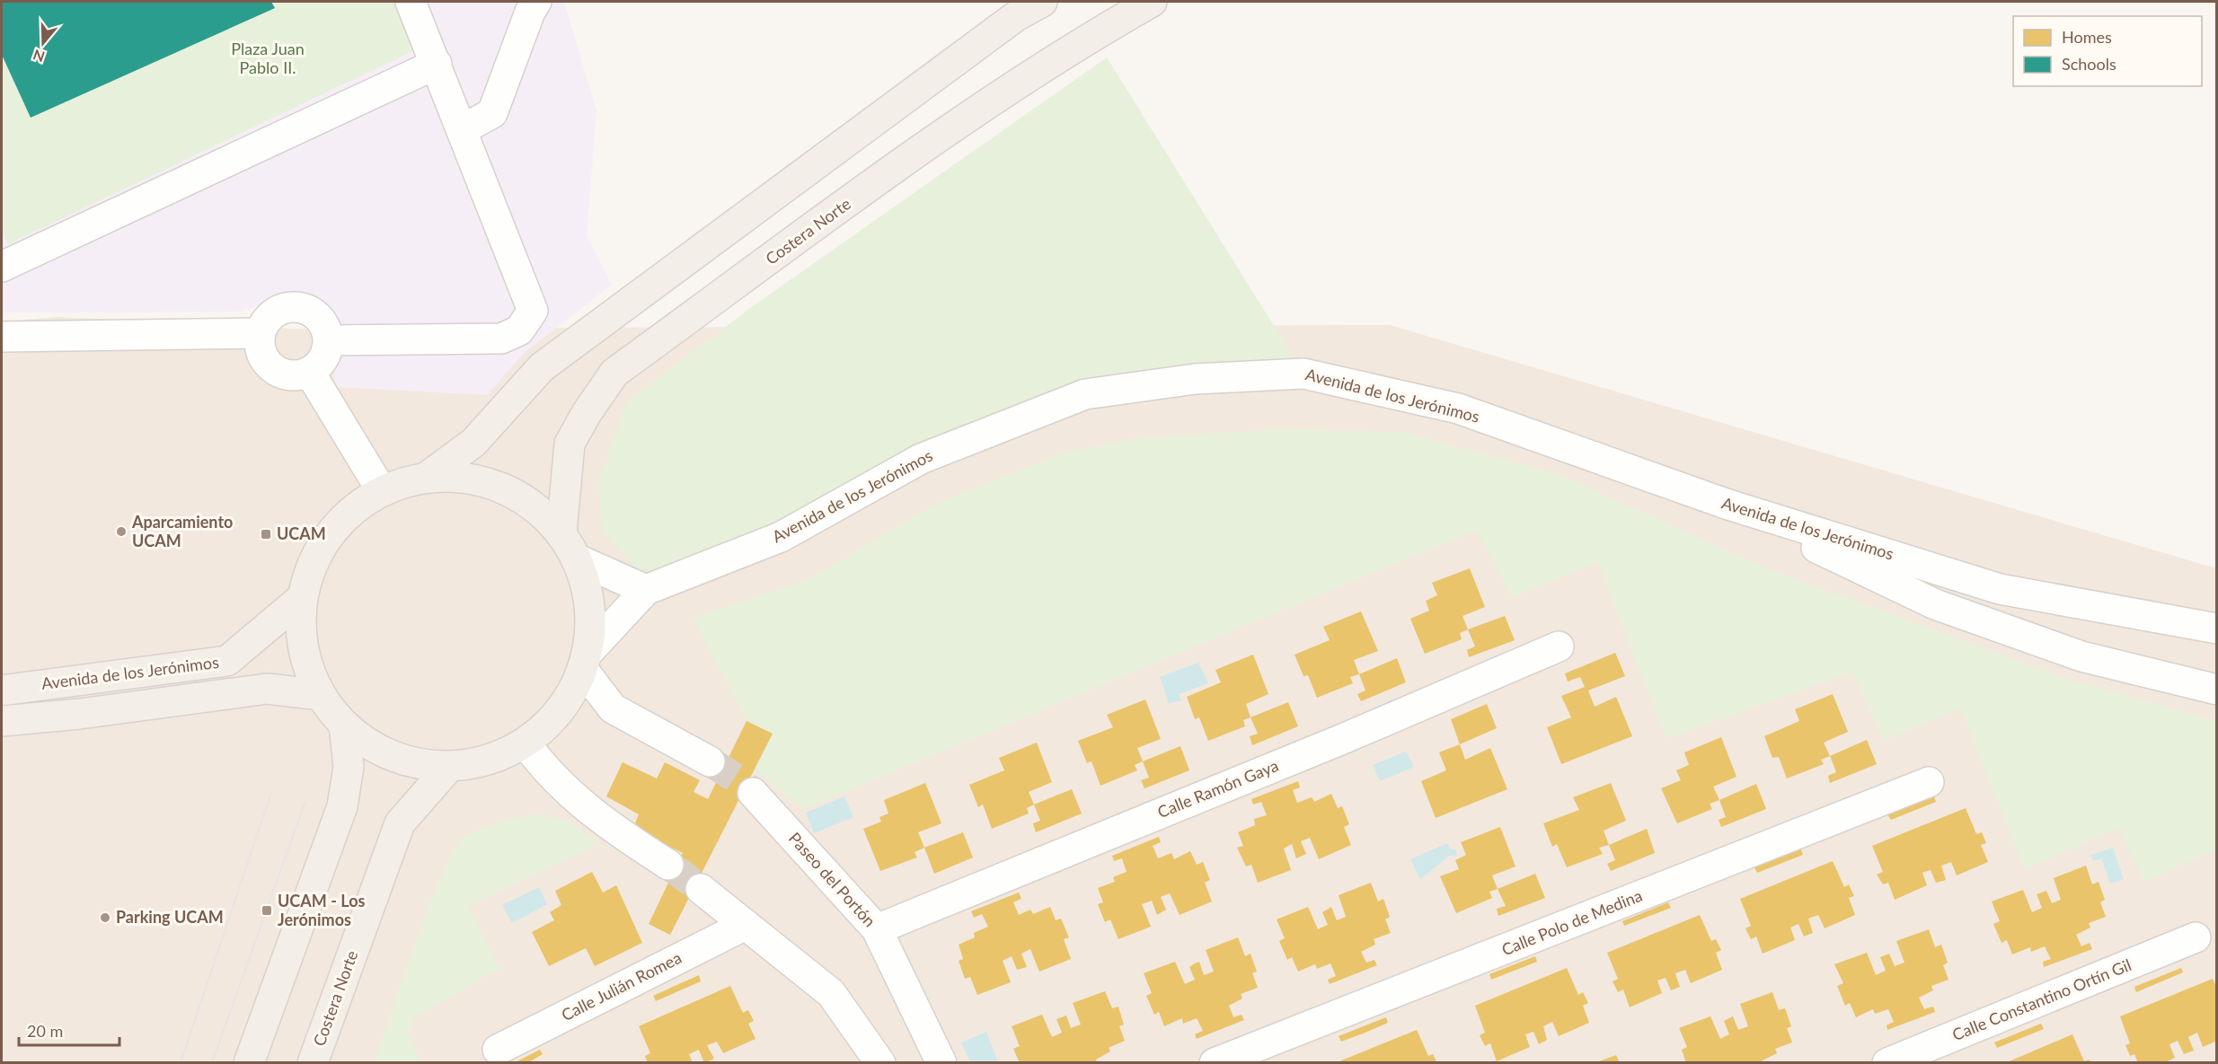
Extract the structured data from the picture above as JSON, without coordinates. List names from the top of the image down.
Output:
{
  "streets": {
    "main road": ["Costera Norte", "Avenida de los Jerónimos"],
    "street": [
      "Calle Ramón Gaya",
      "Paseo del Portón",
      "Calle Polo de Medina",
      "Calle Julián Romea",
      "Calle Constantino Ortín Gil"
    ]
  },
  "crossings": [
    ["Calle Ramón Gaya", "Paseo del Portón"]
  ],
  "parks": ["Plaza Juan Pablo II."],
  "places": {
    "other": ["Aparcamiento UCAM", "Parking UCAM"],
    "transit": ["UCAM", "UCAM - Los Jerónimos"]
  },
  "legend": ["Homes", "Schools"],
  "scale_bar": "20 m",
  "north": "bottom"
}
